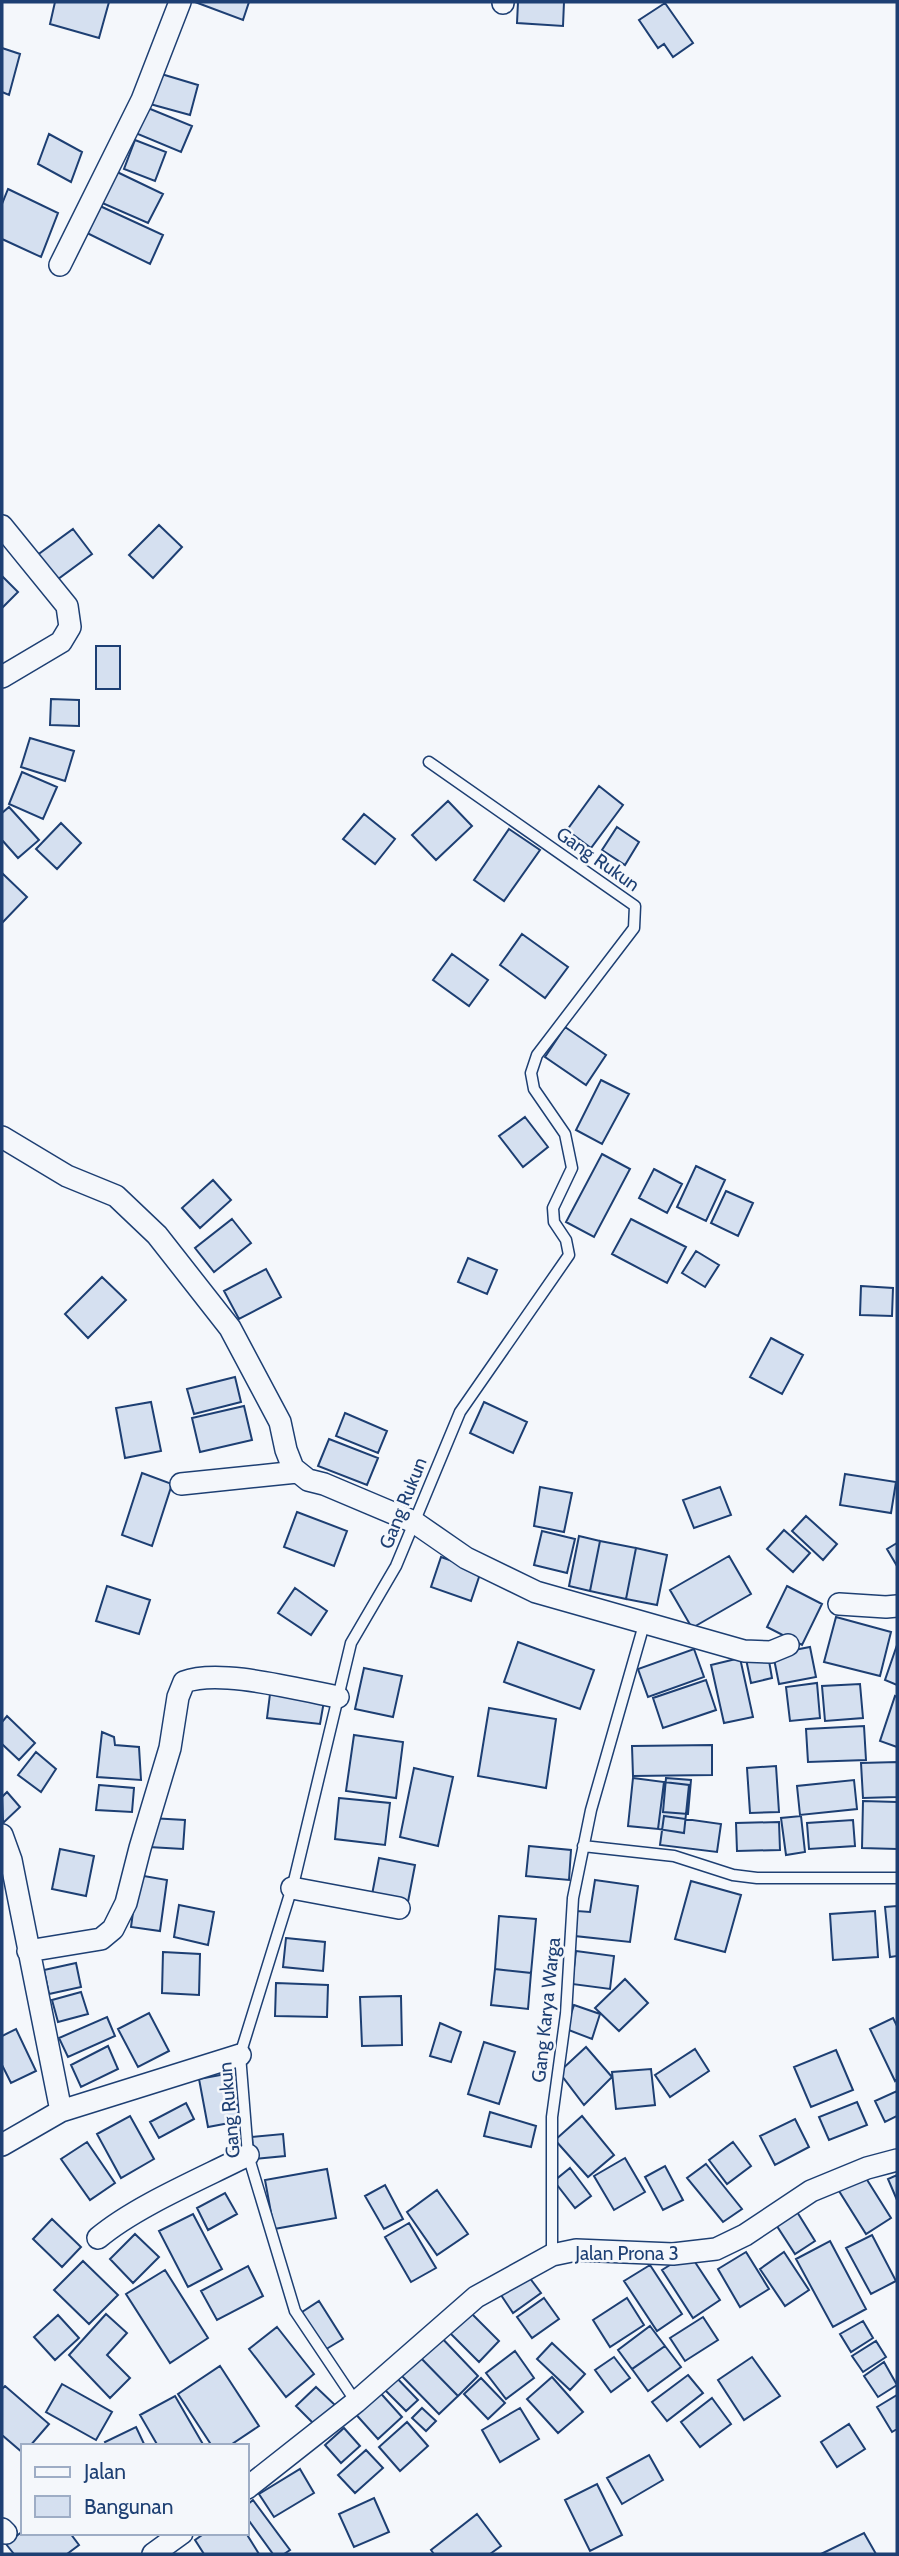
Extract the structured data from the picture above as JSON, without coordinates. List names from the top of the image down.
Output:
{
  "streets": {
    "street": ["Jalan Prona 3"],
    "lane": ["Gang Rukun", "Gang Karya Warga"]
  },
  "crossings": [
    ["Gang Rukun", "Jalan Prona 3"],
    ["Gang Karya Warga", "Jalan Prona 3"]
  ],
  "legend": ["Jalan", "Bangunan"]
}
